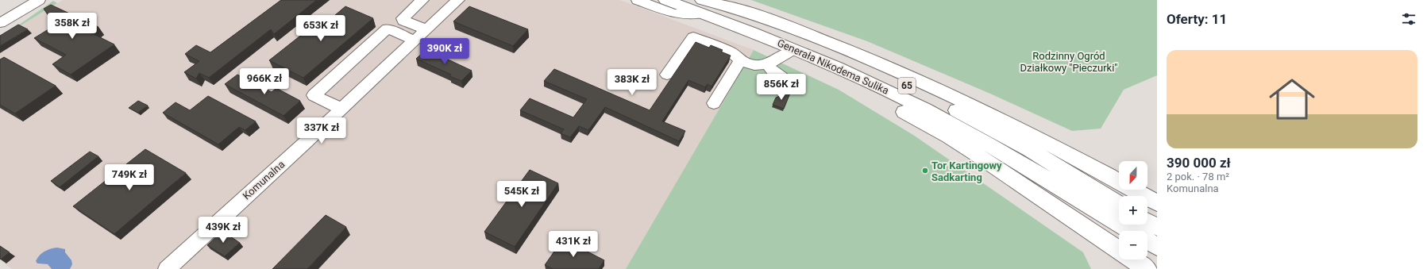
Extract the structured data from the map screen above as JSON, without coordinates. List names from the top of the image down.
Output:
{
  "streets": {
    "highway": ["Generała Nikodema Sulika", "65"],
    "street": ["Komunalna"]
  },
  "parks": ["Rodzinny Ogród Działkowy \"Pieczurki\""],
  "places": ["Tor Kartingowy Sadkarting"],
  "north": "bottom",
  "page": {
    "heading": "Oferty: 11",
    "price": [
      "358K zł",
      "653K zł",
      "390K zł",
      "966K zł",
      "383K zł",
      "856K zł",
      "337K zł",
      "749K zł",
      "545K zł",
      "439K zł",
      "431K zł"
    ],
    "list": [
      {
        "name": "390 000 zł",
        "note": "2 pok. · 78 m² · Komunalna"
      }
    ],
    "map_buttons": ["+", "−"]
  }
}
